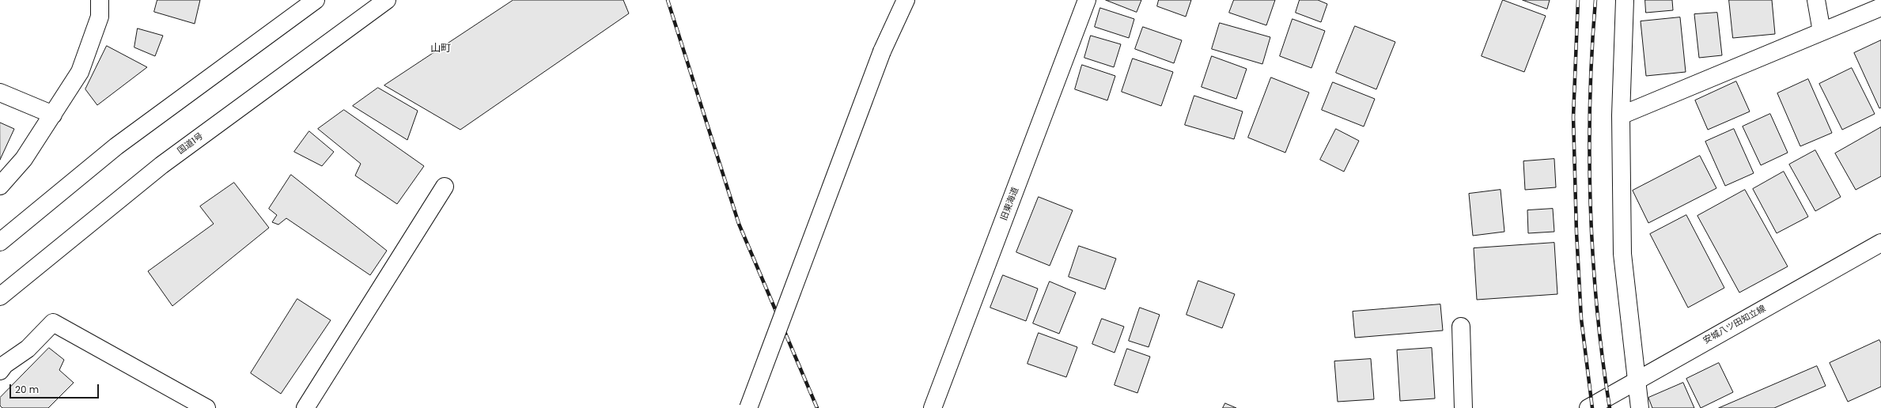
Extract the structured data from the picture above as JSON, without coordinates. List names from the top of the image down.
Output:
{
  "streets": {
    "main road": ["国道1号", "旧東海道", "安城八ツ田知立線"]
  },
  "districts": ["山町"],
  "scale_bar": "20 m"
}
